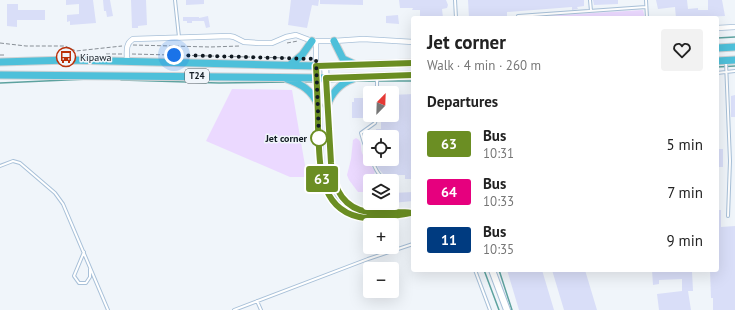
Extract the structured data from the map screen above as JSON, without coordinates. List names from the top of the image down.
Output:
{
  "streets": {
    "highway": ["T24"]
  },
  "places": {
    "bus stop": ["Kipawa"],
    "other": ["Jet corner"]
  },
  "lines": ["bus line 63"],
  "north": "top right",
  "page": {
    "on_map": "63",
    "heading": [
      ["Jet corner", "Walk · 4 min · 260 m"],
      "Departures"
    ],
    "map_buttons": ["+", "−"],
    "list": [
      {
        "mark": "63",
        "name": "Bus",
        "note": "10:31",
        "value": "5 min"
      },
      {
        "mark": "64",
        "name": "Bus",
        "note": "10:33",
        "value": "7 min"
      },
      {
        "mark": "11",
        "name": "Bus",
        "note": "10:35",
        "value": "9 min"
      }
    ]
  }
}
